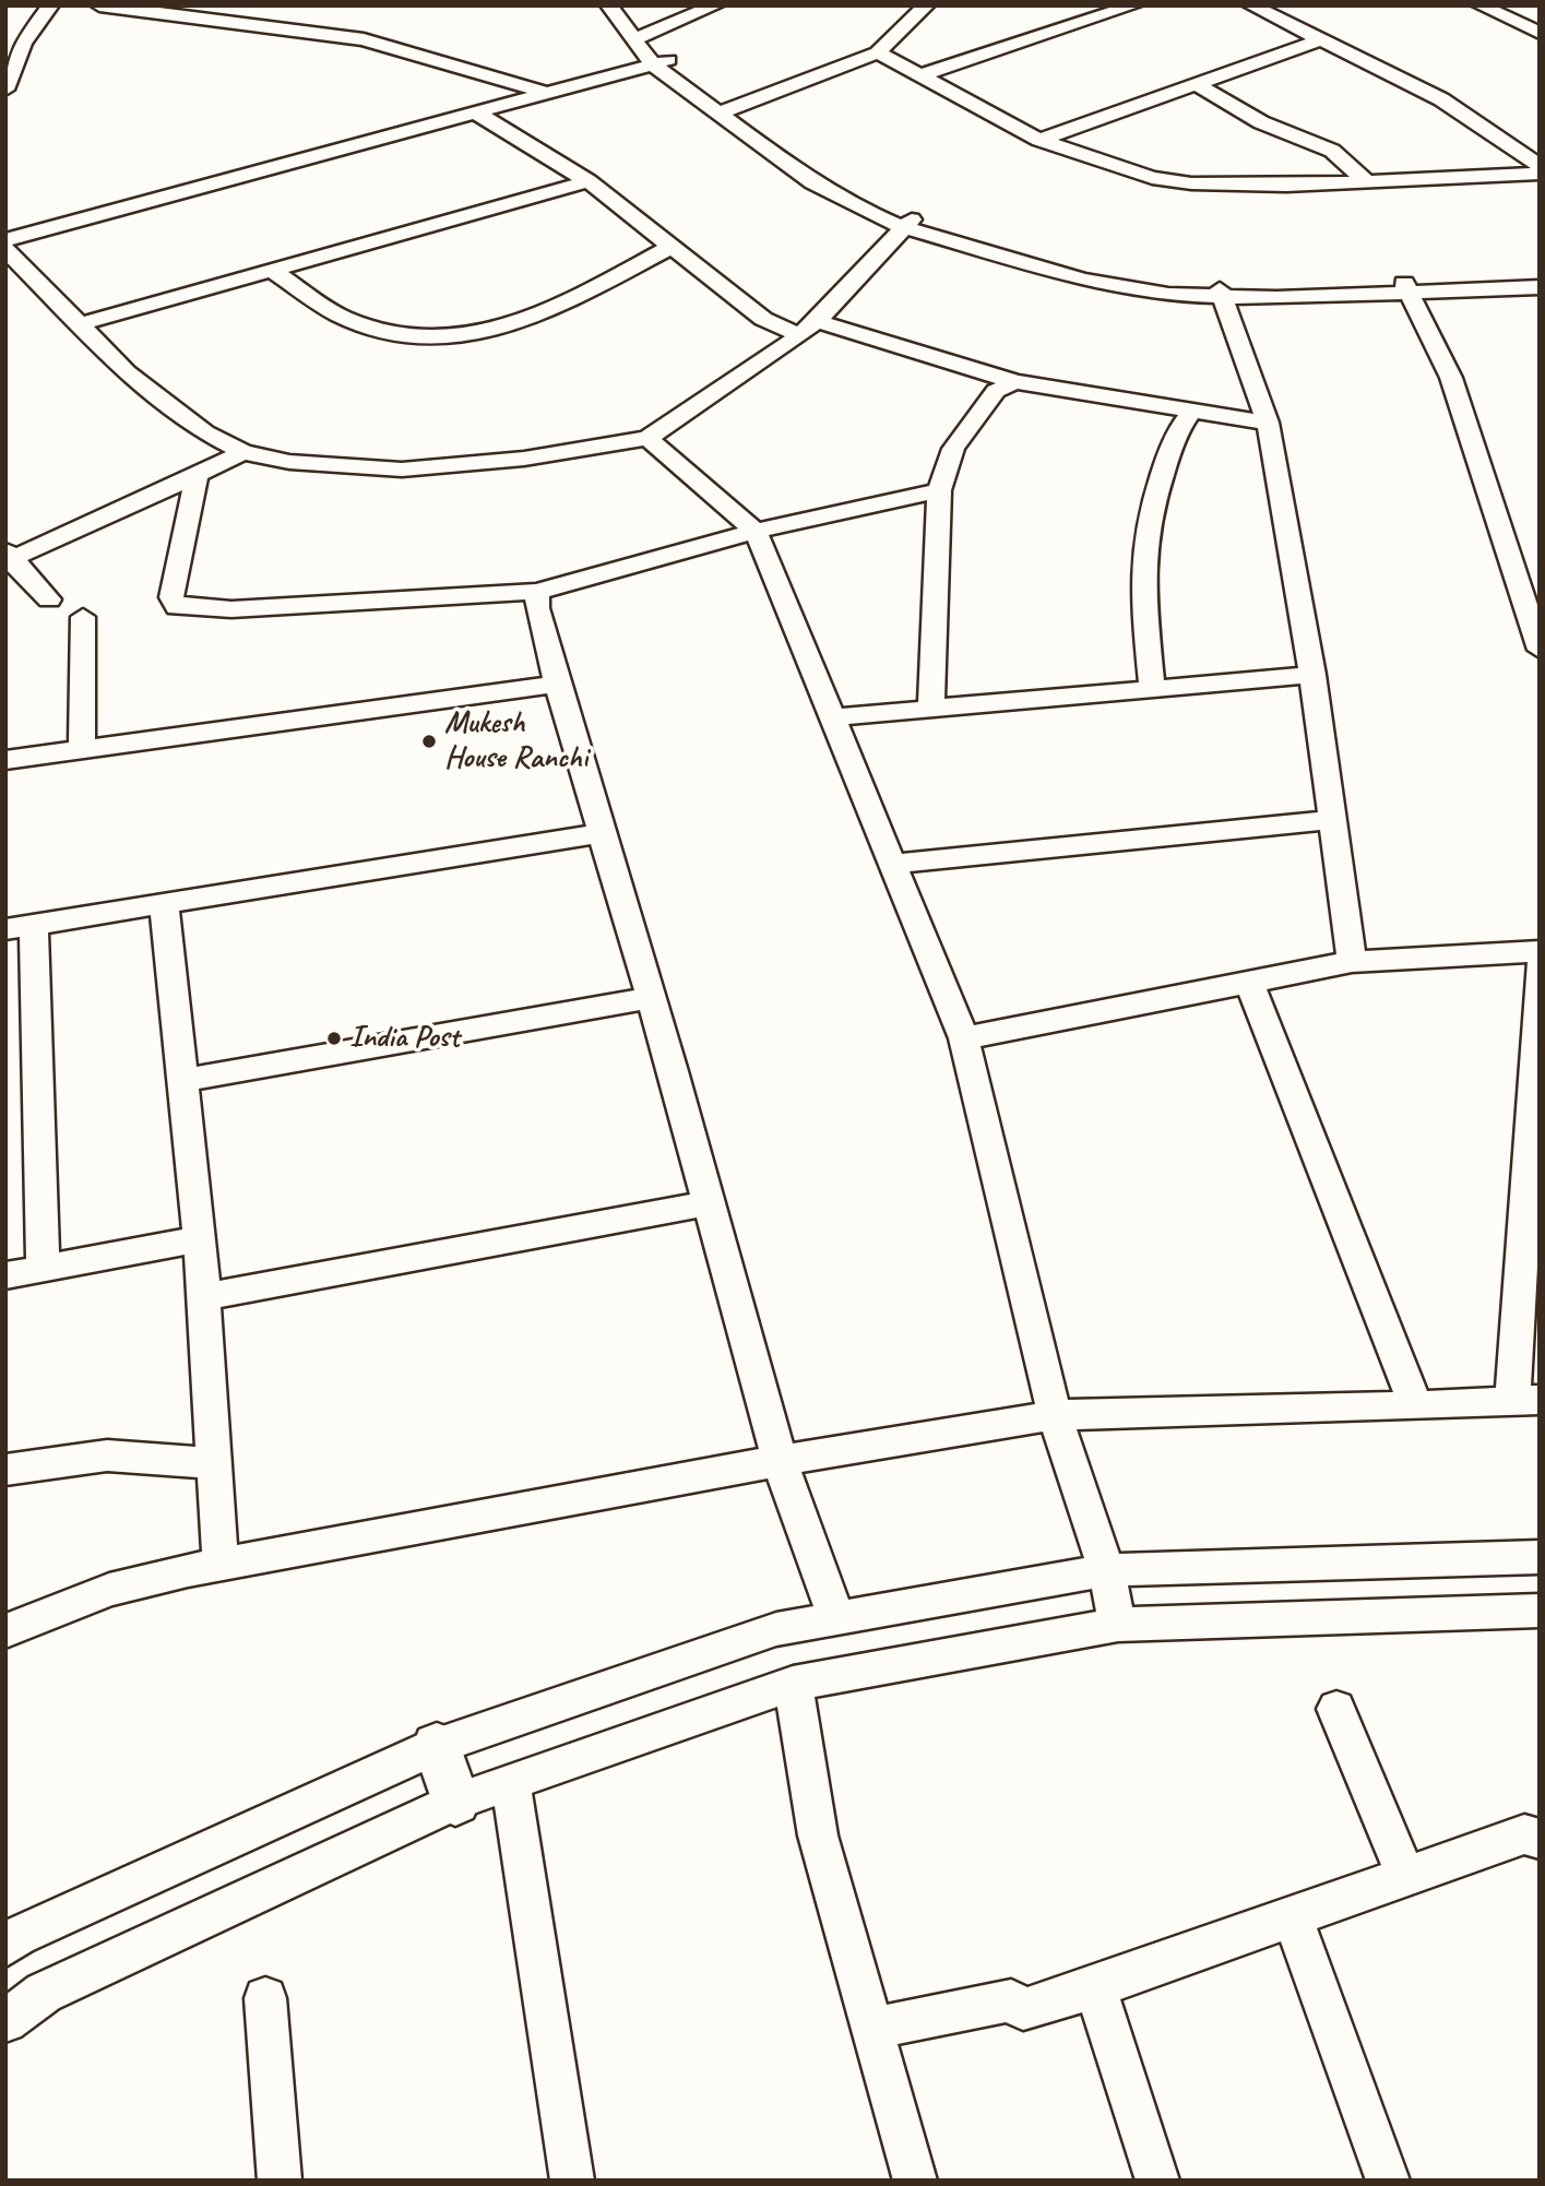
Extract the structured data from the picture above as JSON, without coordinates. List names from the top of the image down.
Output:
{
  "places": ["Mukesh House Ranchi", "India Post"]
}
